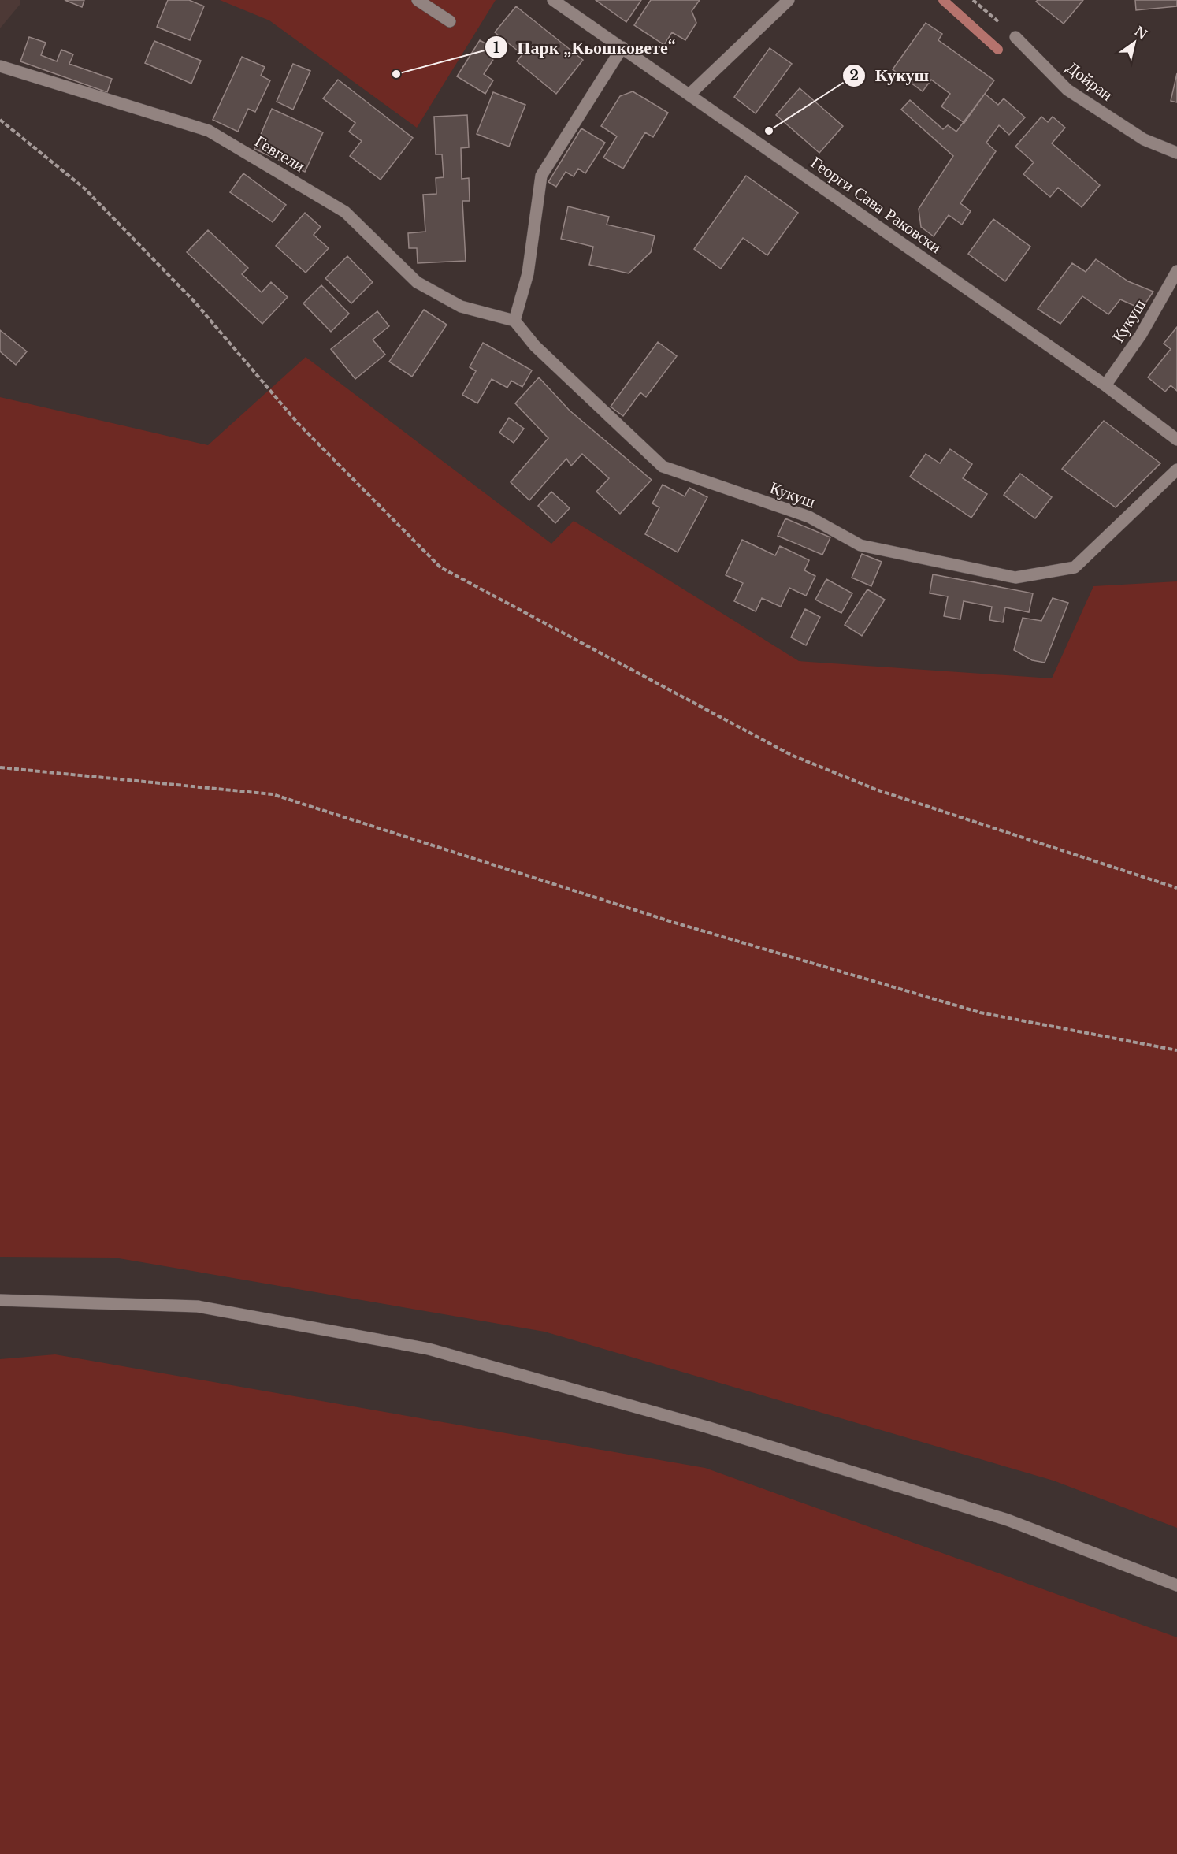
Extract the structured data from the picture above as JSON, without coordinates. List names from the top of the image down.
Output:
{
  "streets": {
    "street": [
      "Дойран",
      "Гевгели",
      "Георги Сава Раковски",
      "Кукуш"
    ]
  },
  "crossings": [
    ["Гевгели", "Кукуш"],
    ["Георги Сава Раковски", "Кукуш"]
  ],
  "places": ["Парк „Кьошковете“", "Кукуш"],
  "north": "top right"
}
